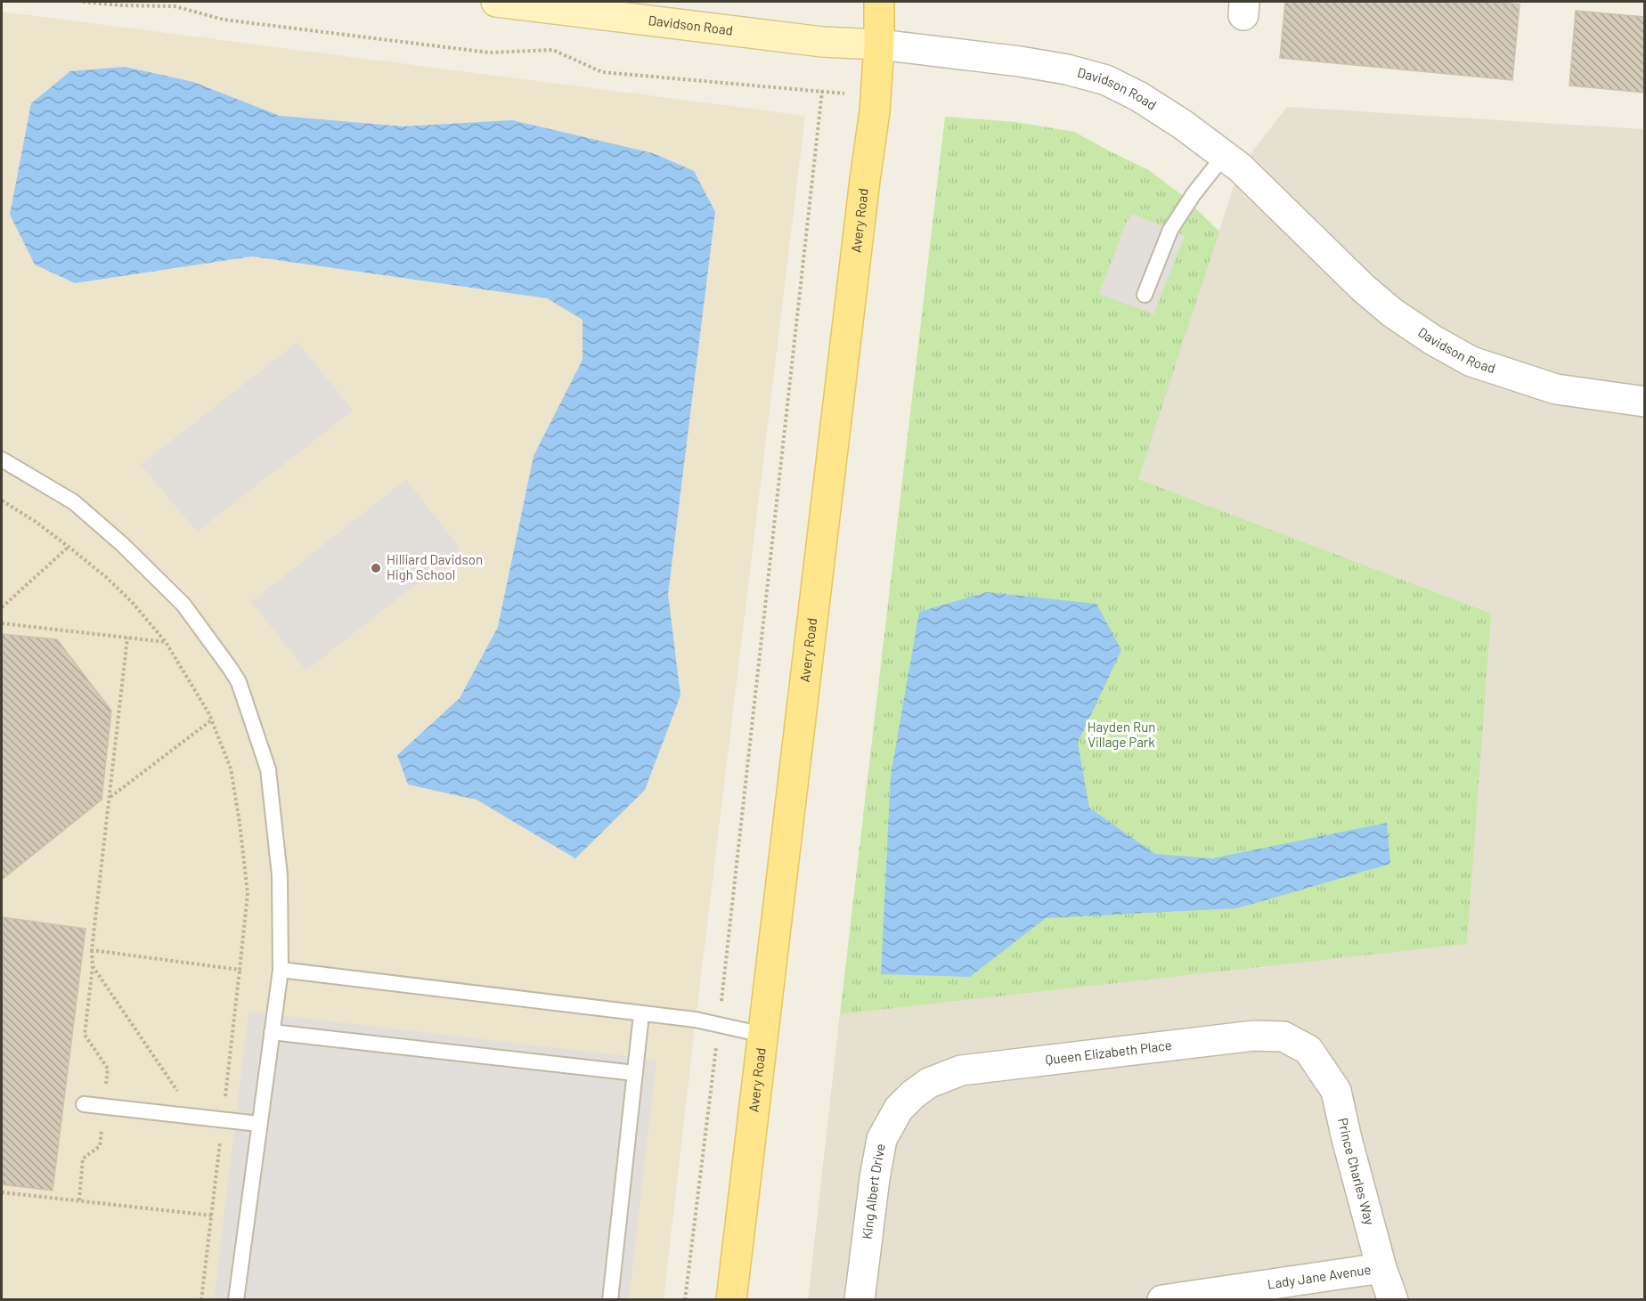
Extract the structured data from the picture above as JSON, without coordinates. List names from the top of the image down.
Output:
{
  "streets": {
    "main road": ["Davidson Road", "Avery Road"],
    "street": [
      "Queen Elizabeth Place",
      "Prince Charles Way",
      "King Albert Drive",
      "Lady Jane Avenue"
    ]
  },
  "crossings": [
    ["Davidson Road", "Avery Road"],
    ["Queen Elizabeth Place", "Prince Charles Way"],
    ["Queen Elizabeth Place", "King Albert Drive"],
    ["Prince Charles Way", "Lady Jane Avenue"]
  ],
  "parks": ["Hayden Run Village Park"],
  "places": ["Hilliard Davidson High School"]
}
